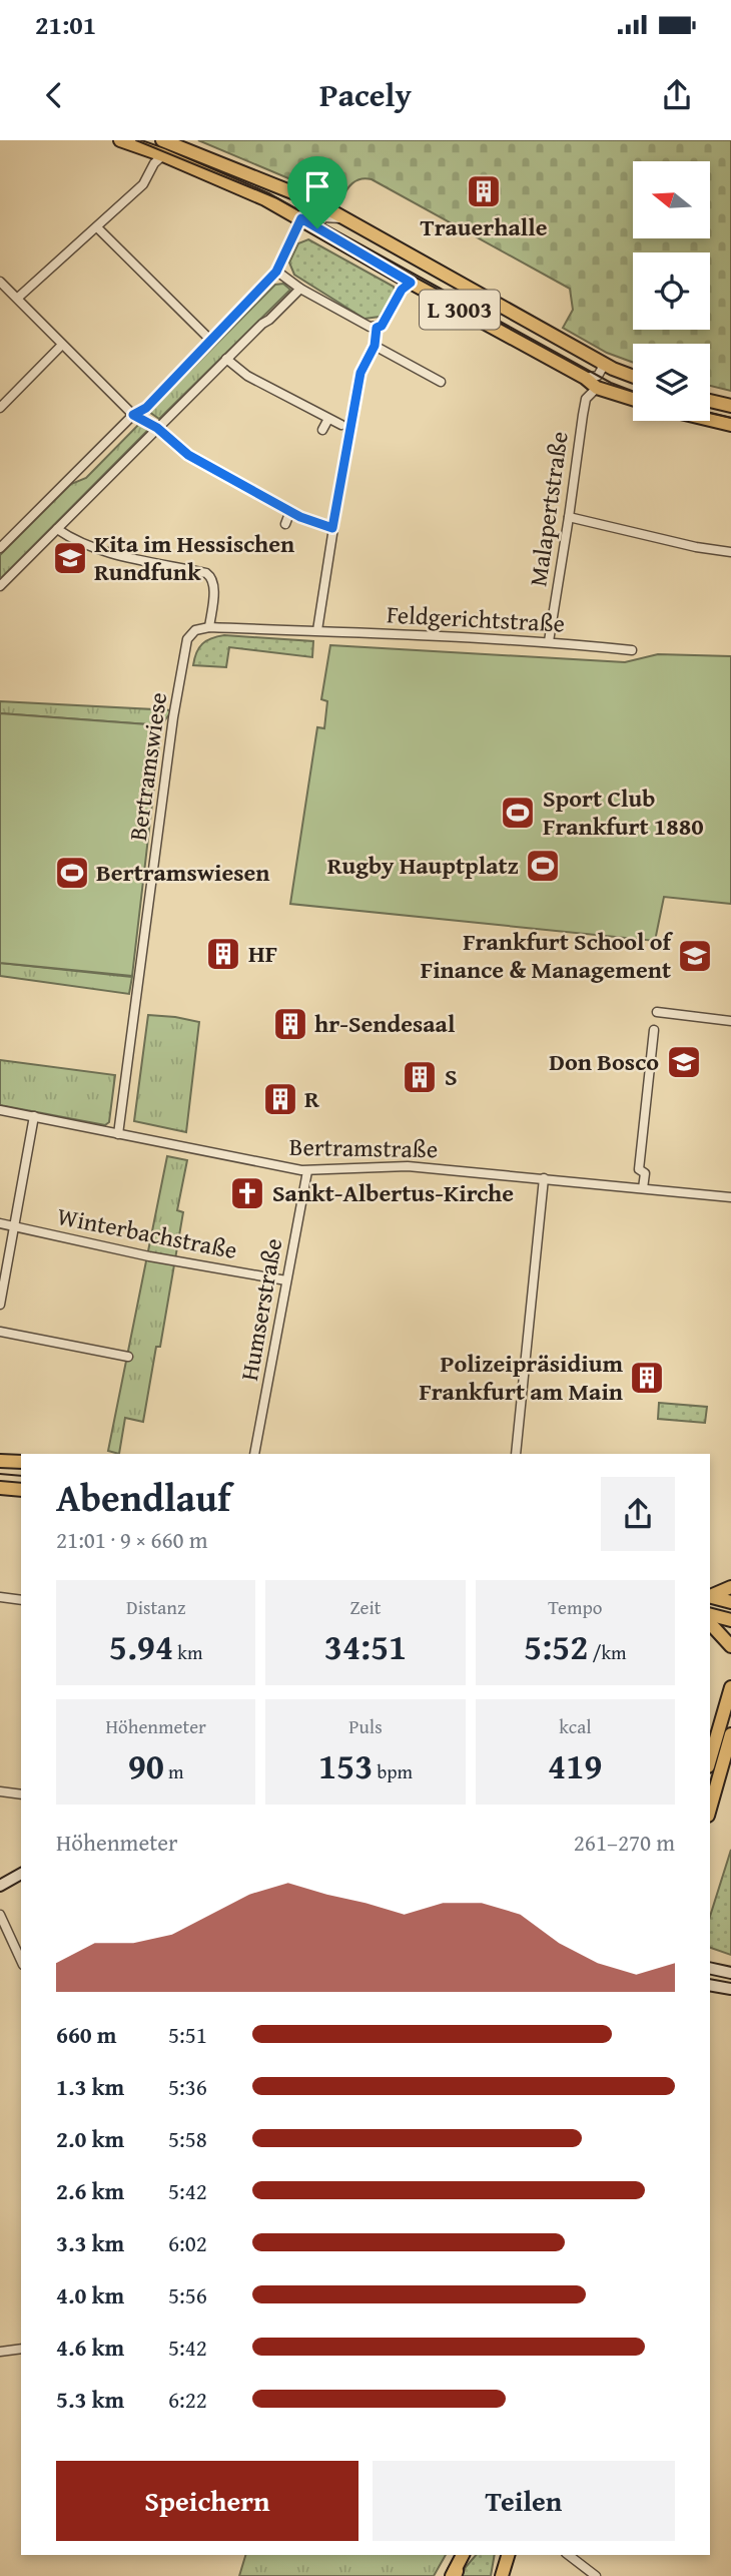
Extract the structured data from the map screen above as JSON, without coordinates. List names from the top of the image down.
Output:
{
  "streets": {
    "main road": ["L 3003"],
    "street": [
      "Malapertstraße",
      "Feldgerichtstraße",
      "Bertramswiese",
      "Bertramstraße",
      "Winterbachstraße",
      "Humserstraße"
    ]
  },
  "crossings": [
    ["L 3003", "Malapertstraße"],
    ["Malapertstraße", "Feldgerichtstraße"],
    ["Feldgerichtstraße", "Bertramswiese"],
    ["Bertramswiese", "Bertramstraße"],
    ["Bertramstraße", "Humserstraße"],
    ["Winterbachstraße", "Humserstraße"]
  ],
  "places": {
    "building": [
      "Trauerhalle",
      "HF",
      "hr-Sendesaal",
      "S",
      "R",
      "Polizeipräsidium Frankfurt am Main"
    ],
    "school or university": ["Kita im Hessischen Rundfunk", "Frankfurt School of Finance & Management", "Don Bosco"],
    "sports": ["Sport Club Frankfurt 1880", "Rugby Hauptplatz", "Bertramswiesen"],
    "church": ["Sankt-Albertus-Kirche"]
  },
  "north": "left",
  "page": {
    "status": "21:01",
    "header": "Pacely",
    "heading": ["Abendlauf", "21:01 · 9 × 660 m"],
    "stats": [
      ["Distanz", "5.94 km"],
      ["Zeit", "34:51"],
      ["Tempo", "5:52 /km"],
      ["Höhenmeter", "90 m"],
      ["Puls", "153 bpm"],
      ["kcal", "419"]
    ],
    "chart": ["Höhenmeter", "261–270 m"],
    "list": [
      {
        "name": "660 m",
        "note": "5:51"
      },
      {
        "name": "1.3 km",
        "note": "5:36"
      },
      {
        "name": "2.0 km",
        "note": "5:58"
      },
      {
        "name": "2.6 km",
        "note": "5:42"
      },
      {
        "name": "3.3 km",
        "note": "6:02"
      },
      {
        "name": "4.0 km",
        "note": "5:56"
      },
      {
        "name": "4.6 km",
        "note": "5:42"
      },
      {
        "name": "5.3 km",
        "note": "6:22"
      }
    ],
    "buttons": ["Speichern", "Teilen"]
  }
}
